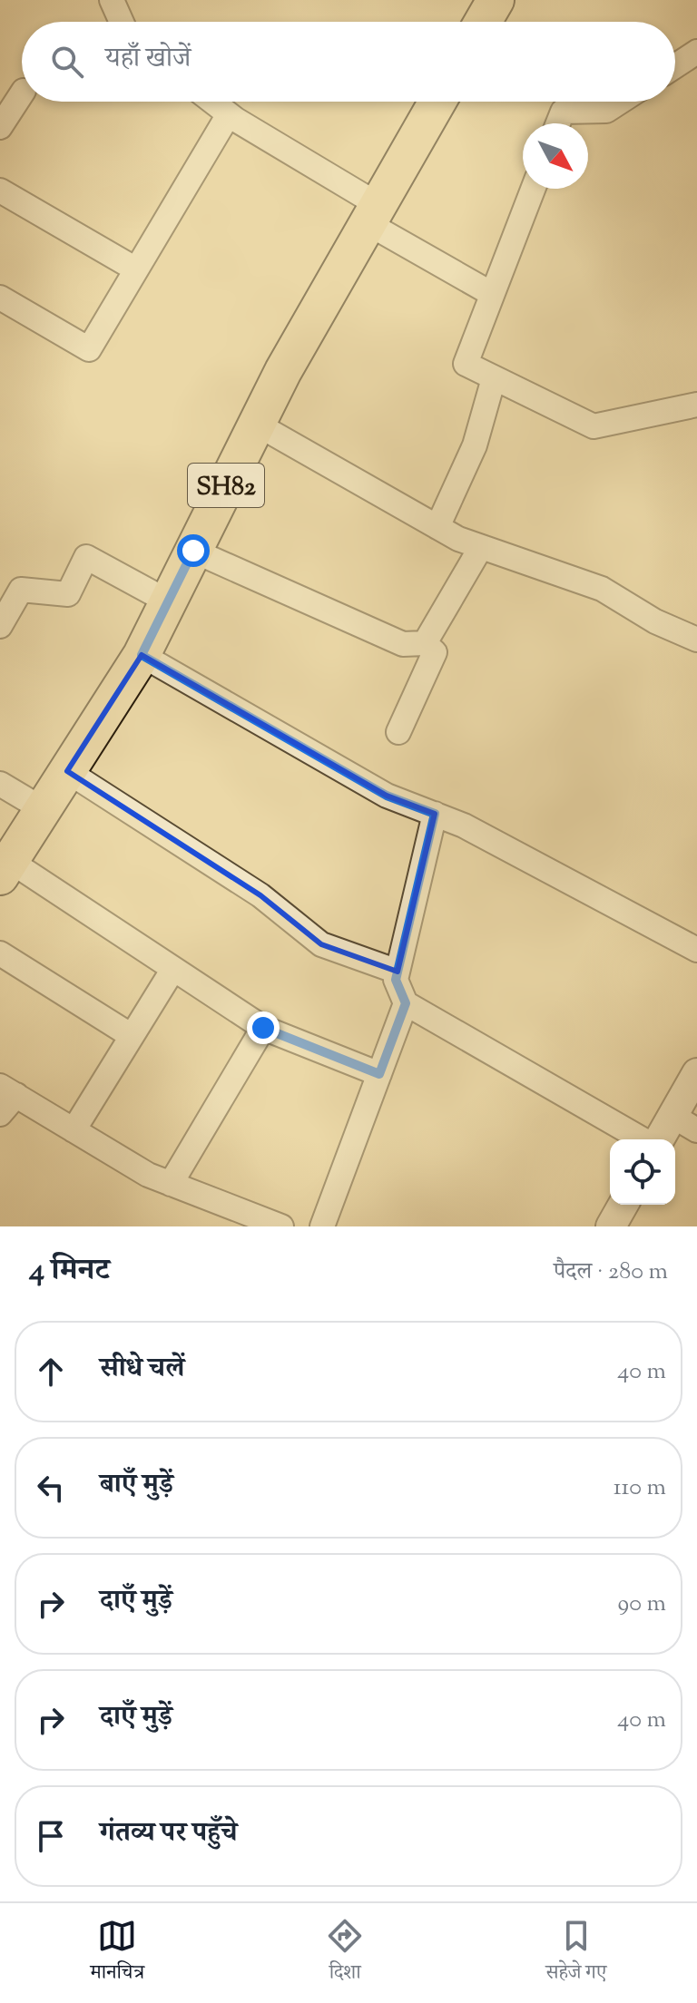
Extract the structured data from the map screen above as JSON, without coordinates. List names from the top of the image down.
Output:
{
  "streets": {
    "main road": ["SH82"]
  },
  "north": "bottom right",
  "page": {
    "search": "यहाँ खोजें",
    "heading": ["4 मिनट", "पैदल · 280 m"],
    "list": [
      ["सीधे चलें", "40 m"],
      ["बाएँ मुड़ें", "110 m"],
      ["दाएँ मुड़ें", "90 m"],
      ["दाएँ मुड़ें", "40 m"],
      "गंतव्य पर पहुँचे"
    ],
    "nav": ["मानचित्र", "दिशा", "सहेजे गए"]
  }
}
